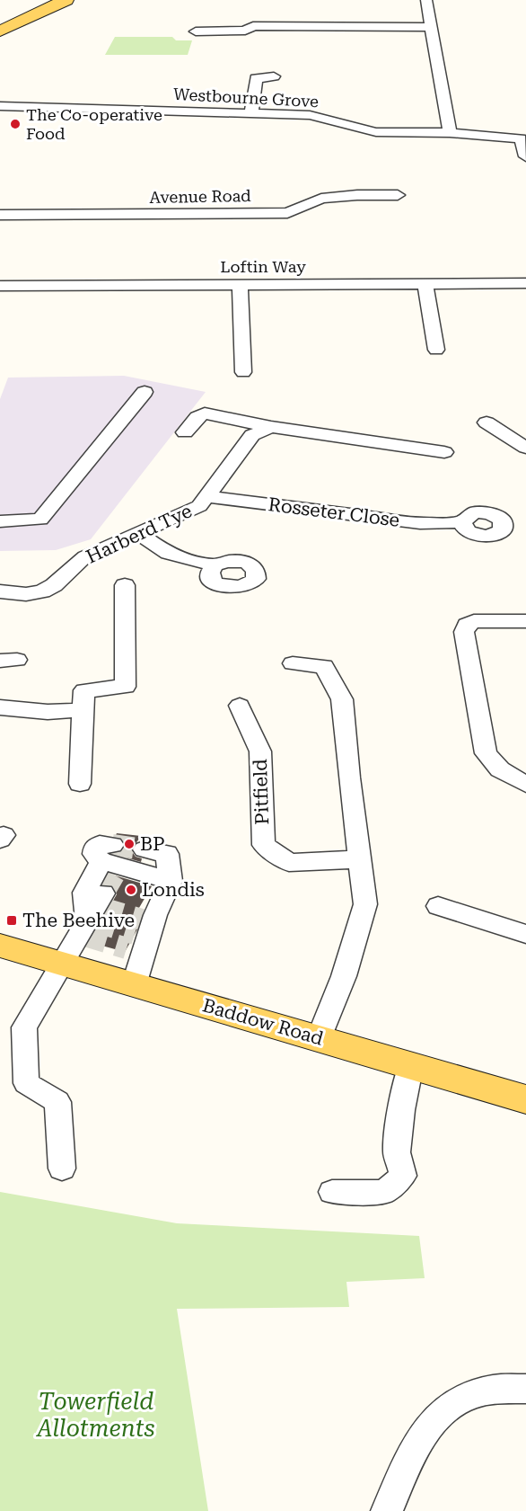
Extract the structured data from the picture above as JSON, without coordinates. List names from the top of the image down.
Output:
{
  "streets": {
    "main road": ["Baddow Road"],
    "street": [
      "Westbourne Grove",
      "Avenue Road",
      "Loftin Way",
      "Rosseter Close",
      "Harberd Tye",
      "Pitfield"
    ]
  },
  "crossings": [
    ["Rosseter Close", "Harberd Tye"]
  ],
  "parks": ["Towerfield Allotments"],
  "places": {
    "other": ["The Co-operative Food", "BP", "Londis"],
    "transit": ["The Beehive"]
  }
}
